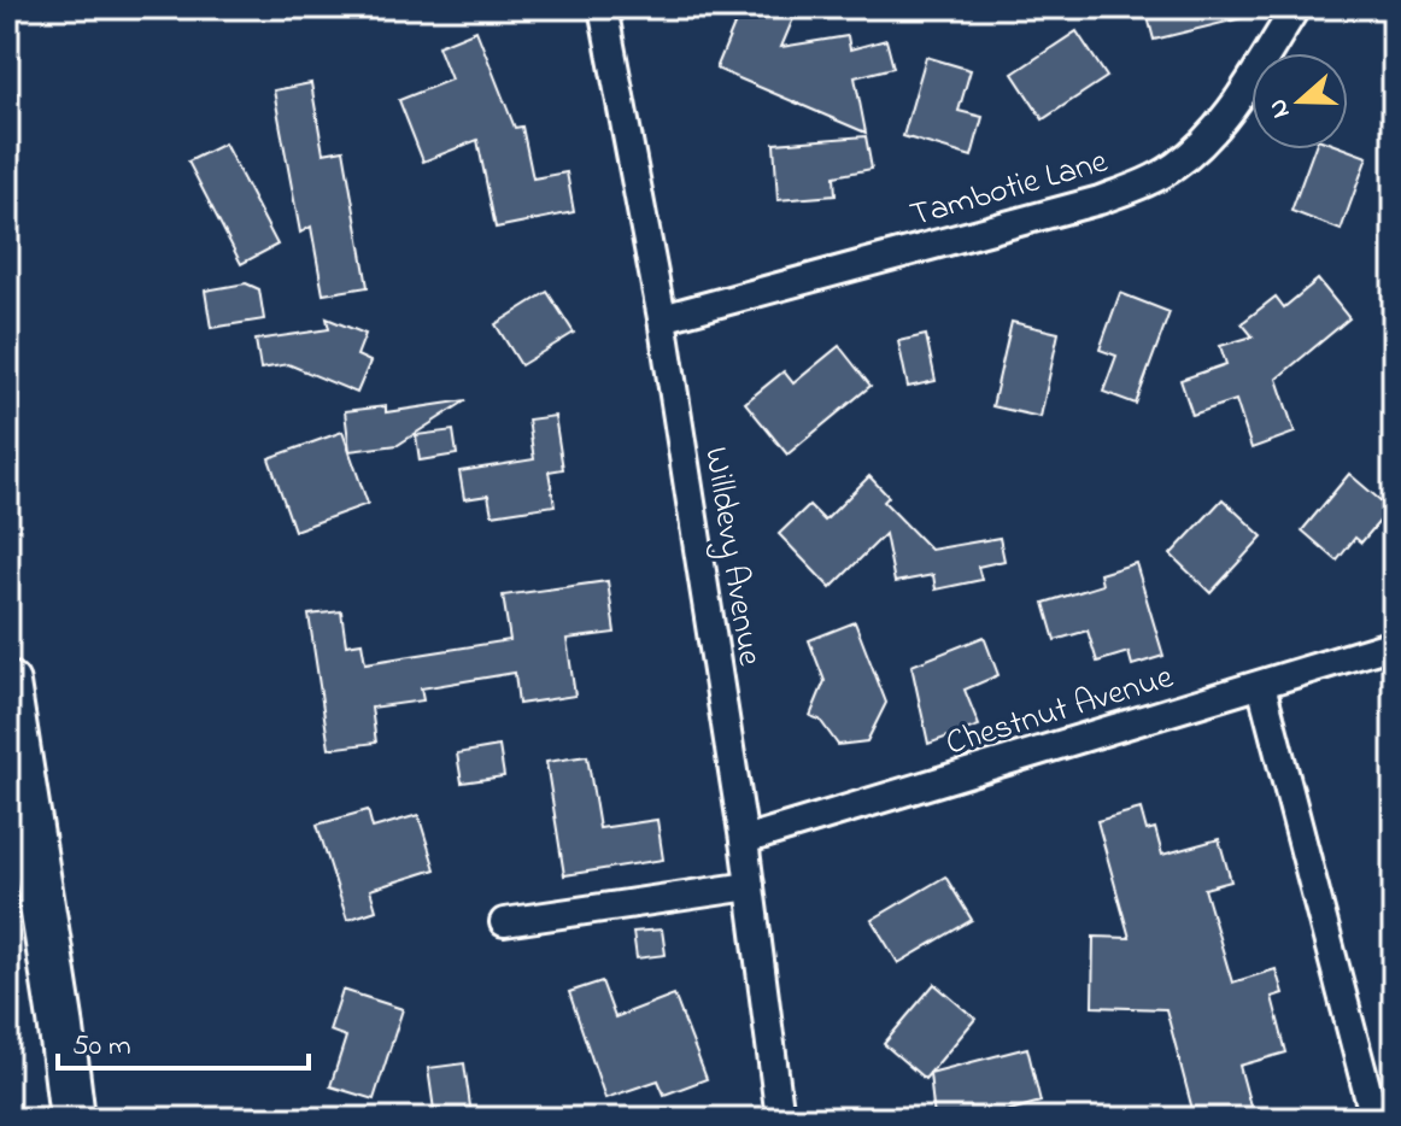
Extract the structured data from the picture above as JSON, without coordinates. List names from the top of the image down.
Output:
{
  "streets": {
    "street": ["Tambotie Lane", "Willdevy Avenue", "Chestnut Avenue"]
  },
  "crossings": [
    ["Tambotie Lane", "Willdevy Avenue"],
    ["Willdevy Avenue", "Chestnut Avenue"]
  ],
  "scale_bar": "50 m",
  "north": "left"
}
